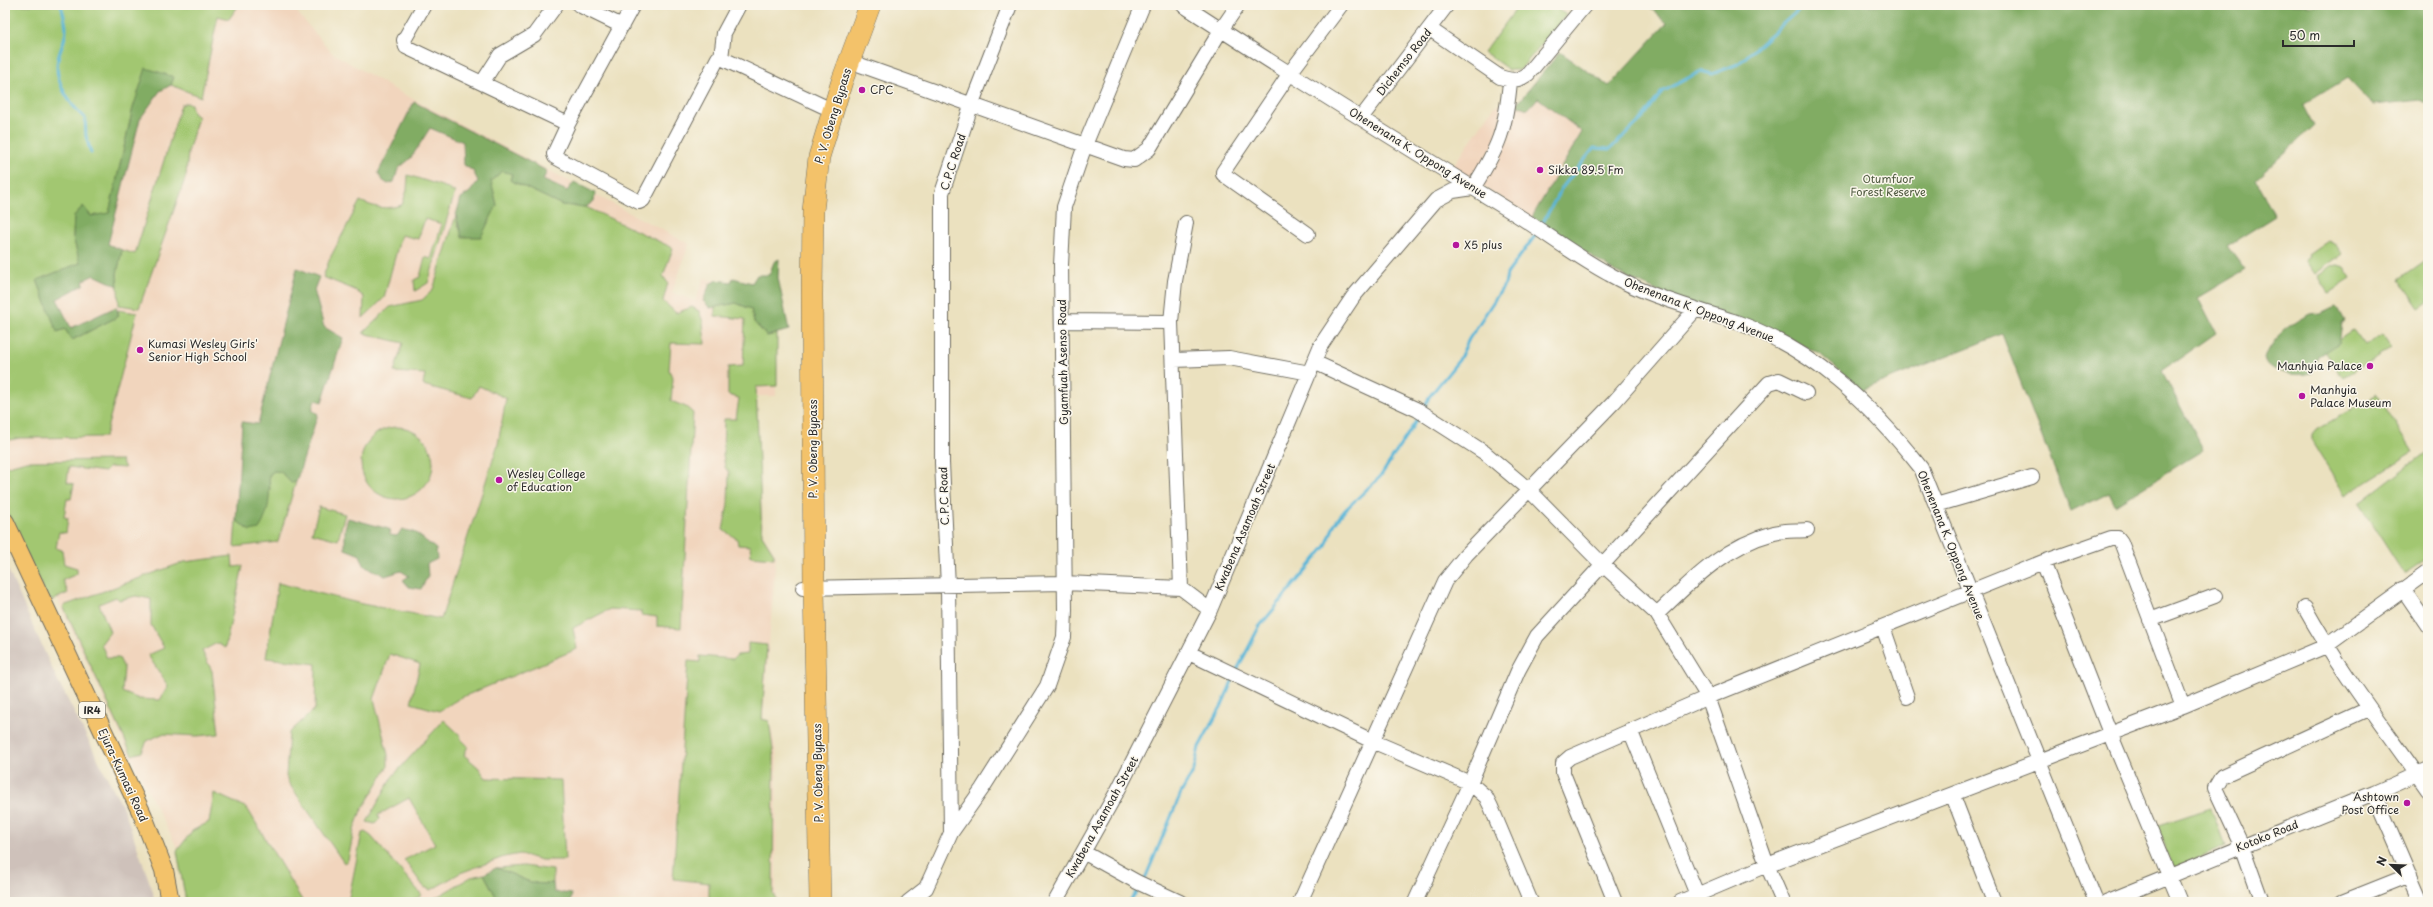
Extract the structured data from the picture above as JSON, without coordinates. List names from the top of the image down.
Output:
{
  "streets": {
    "highway": ["P. V. Obeng Bypass"],
    "main road": ["IR4", "Ejura-Kumasi Road"],
    "street": [
      "Dichemso Road",
      "Ohenenana K. Oppong Avenue",
      "C.P.C Road",
      "Gyamfuah Asenso Road",
      "Kwabena Asamoah Street",
      "Kotoko Road"
    ]
  },
  "crossings": [
    ["Dichemso Road", "Ohenenana K. Oppong Avenue"],
    ["Ohenenana K. Oppong Avenue", "Kwabena Asamoah Street"]
  ],
  "parks": ["Otumfuor Forest Reserve"],
  "places": [
    "CPC",
    "Sikka 89.5 Fm",
    "X5 plus",
    "Kumasi Wesley Girls' Senior High School",
    "Manhyia Palace",
    "Manhyia Palace Museum",
    "Wesley College of Education",
    "Ashtown Post Office"
  ],
  "scale_bar": "50 m",
  "north": "top left"
}
